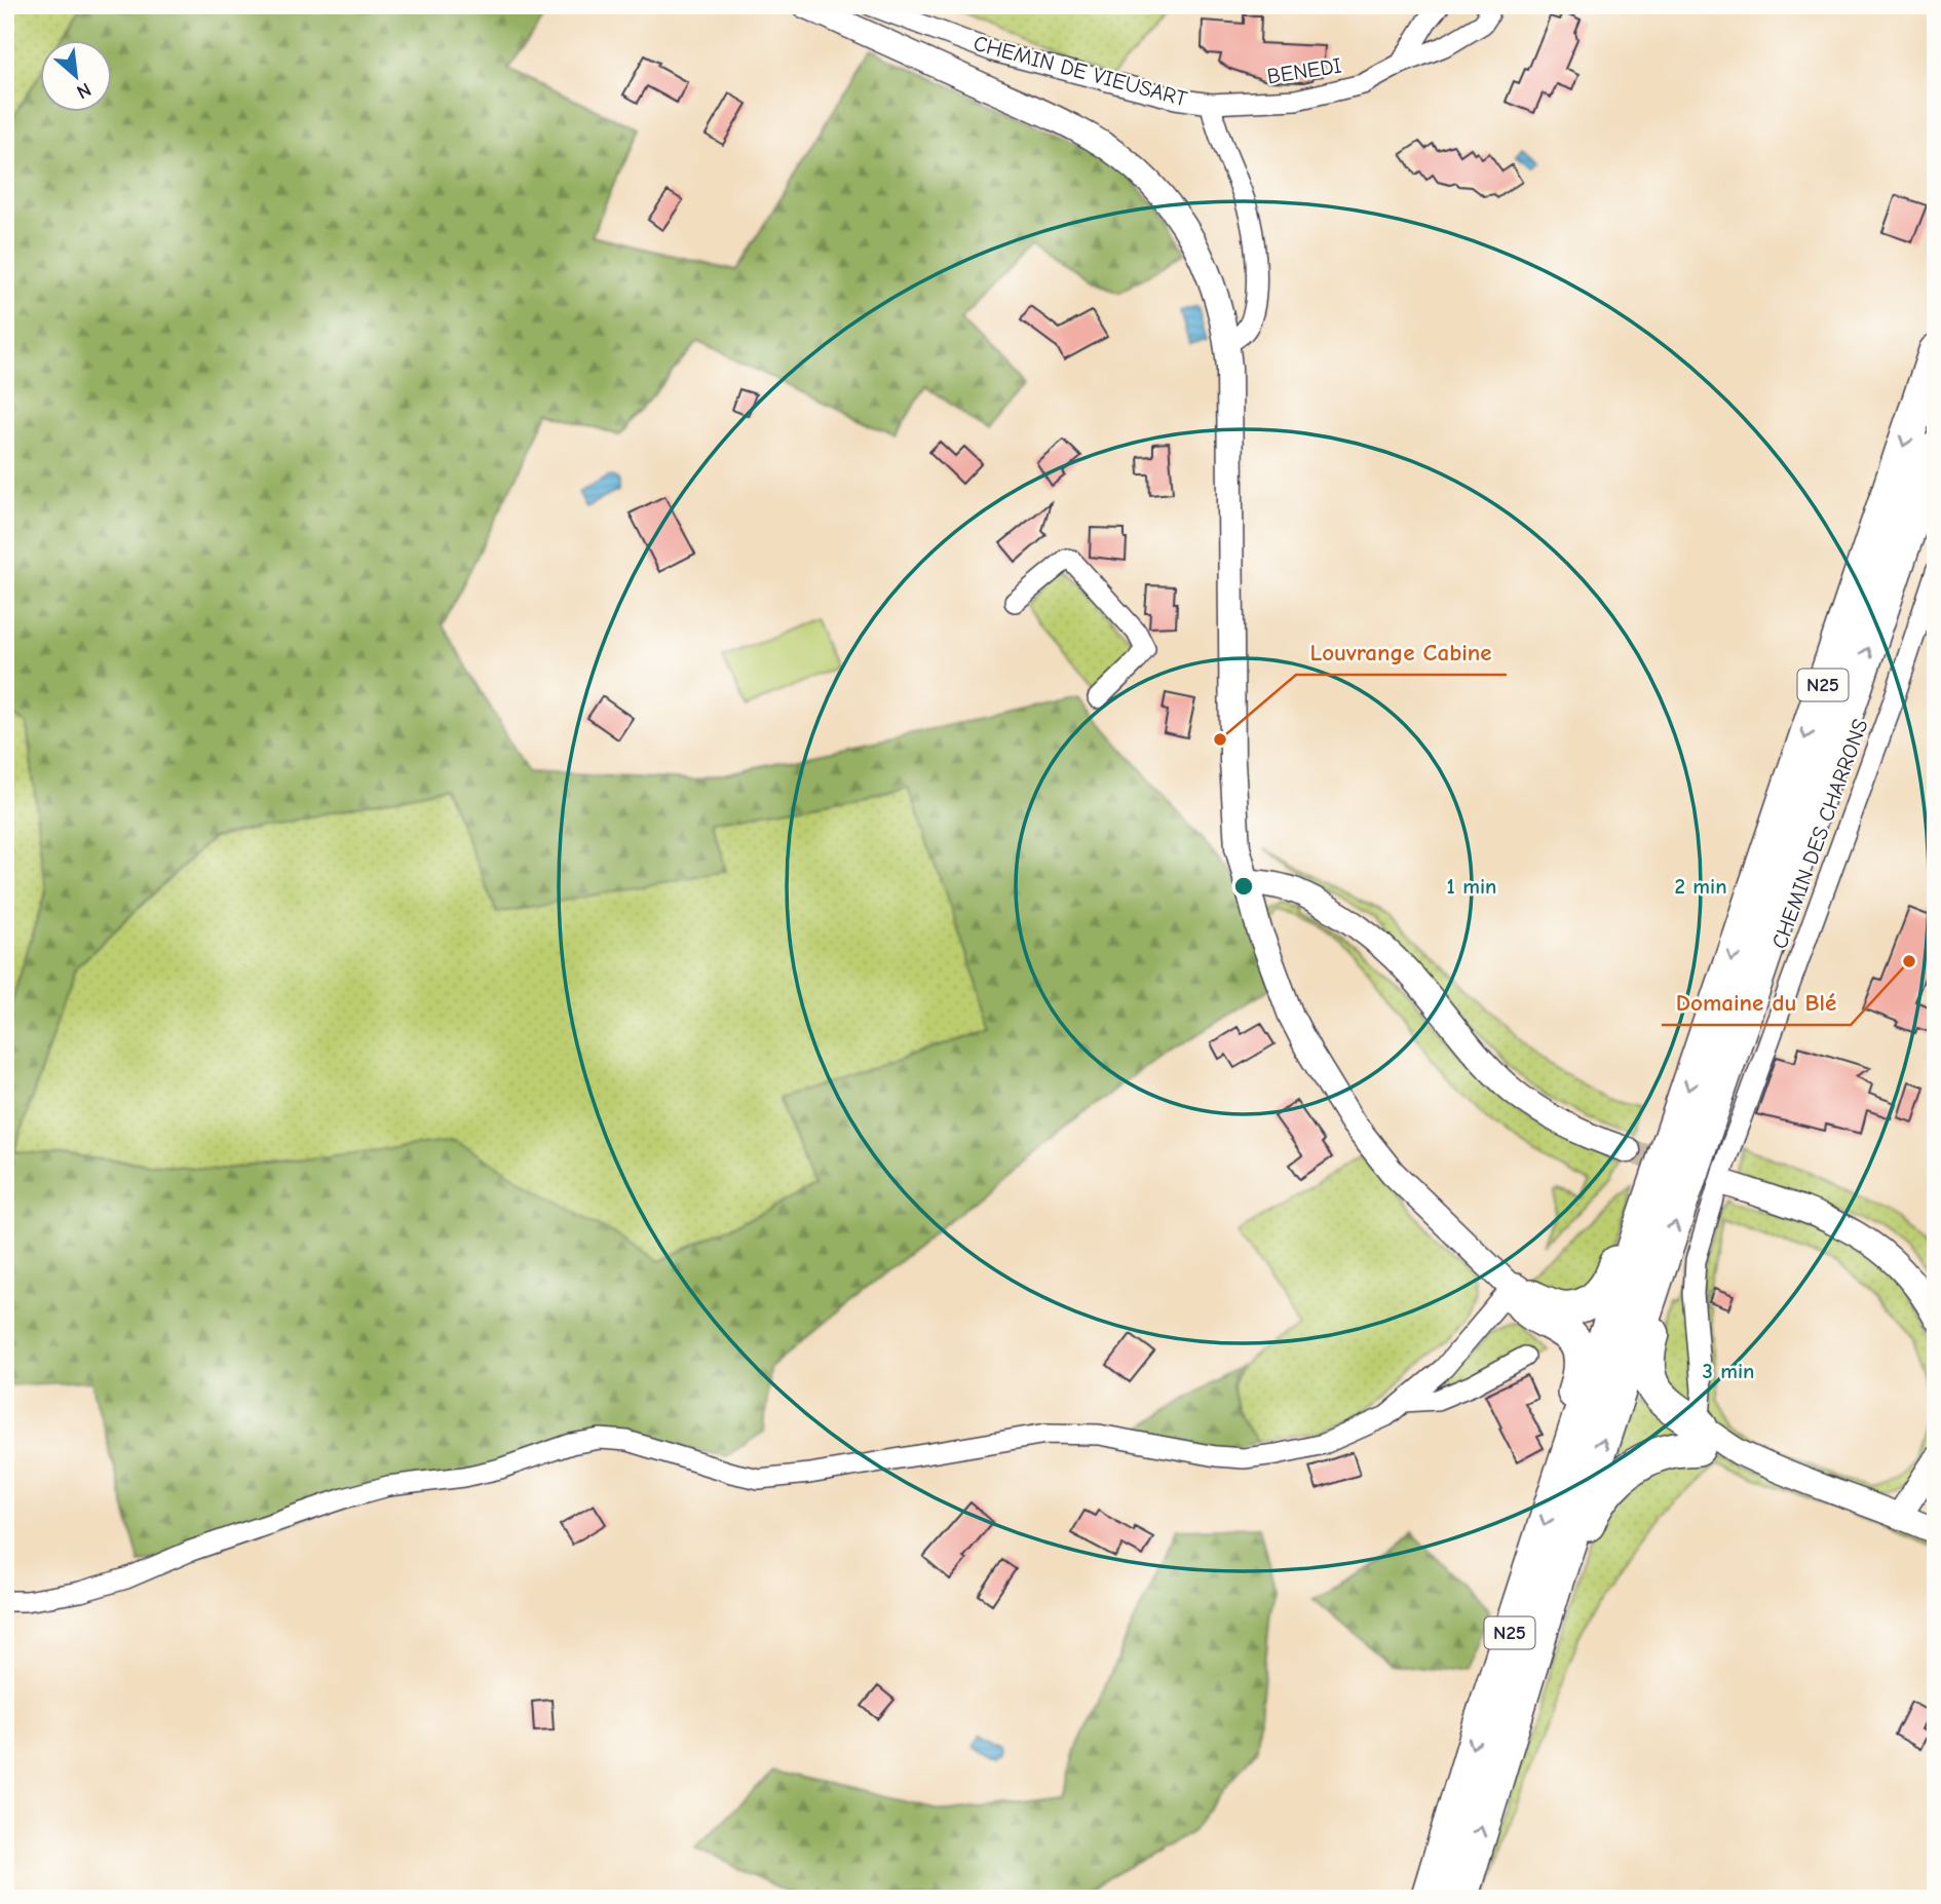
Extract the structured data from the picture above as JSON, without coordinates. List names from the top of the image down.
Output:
{
  "streets": {
    "highway": ["N25"],
    "street": ["CHEMIN DE VIEUSART", "BENEDI", "CHEMIN DES CHARRONS"]
  },
  "crossings": [
    ["CHEMIN DE VIEUSART", "BENEDI"]
  ],
  "places": ["Louvrange Cabine", "Domaine du Blé"],
  "north": "bottom right",
  "rings": ["1 min", "2 min", "3 min"]
}
